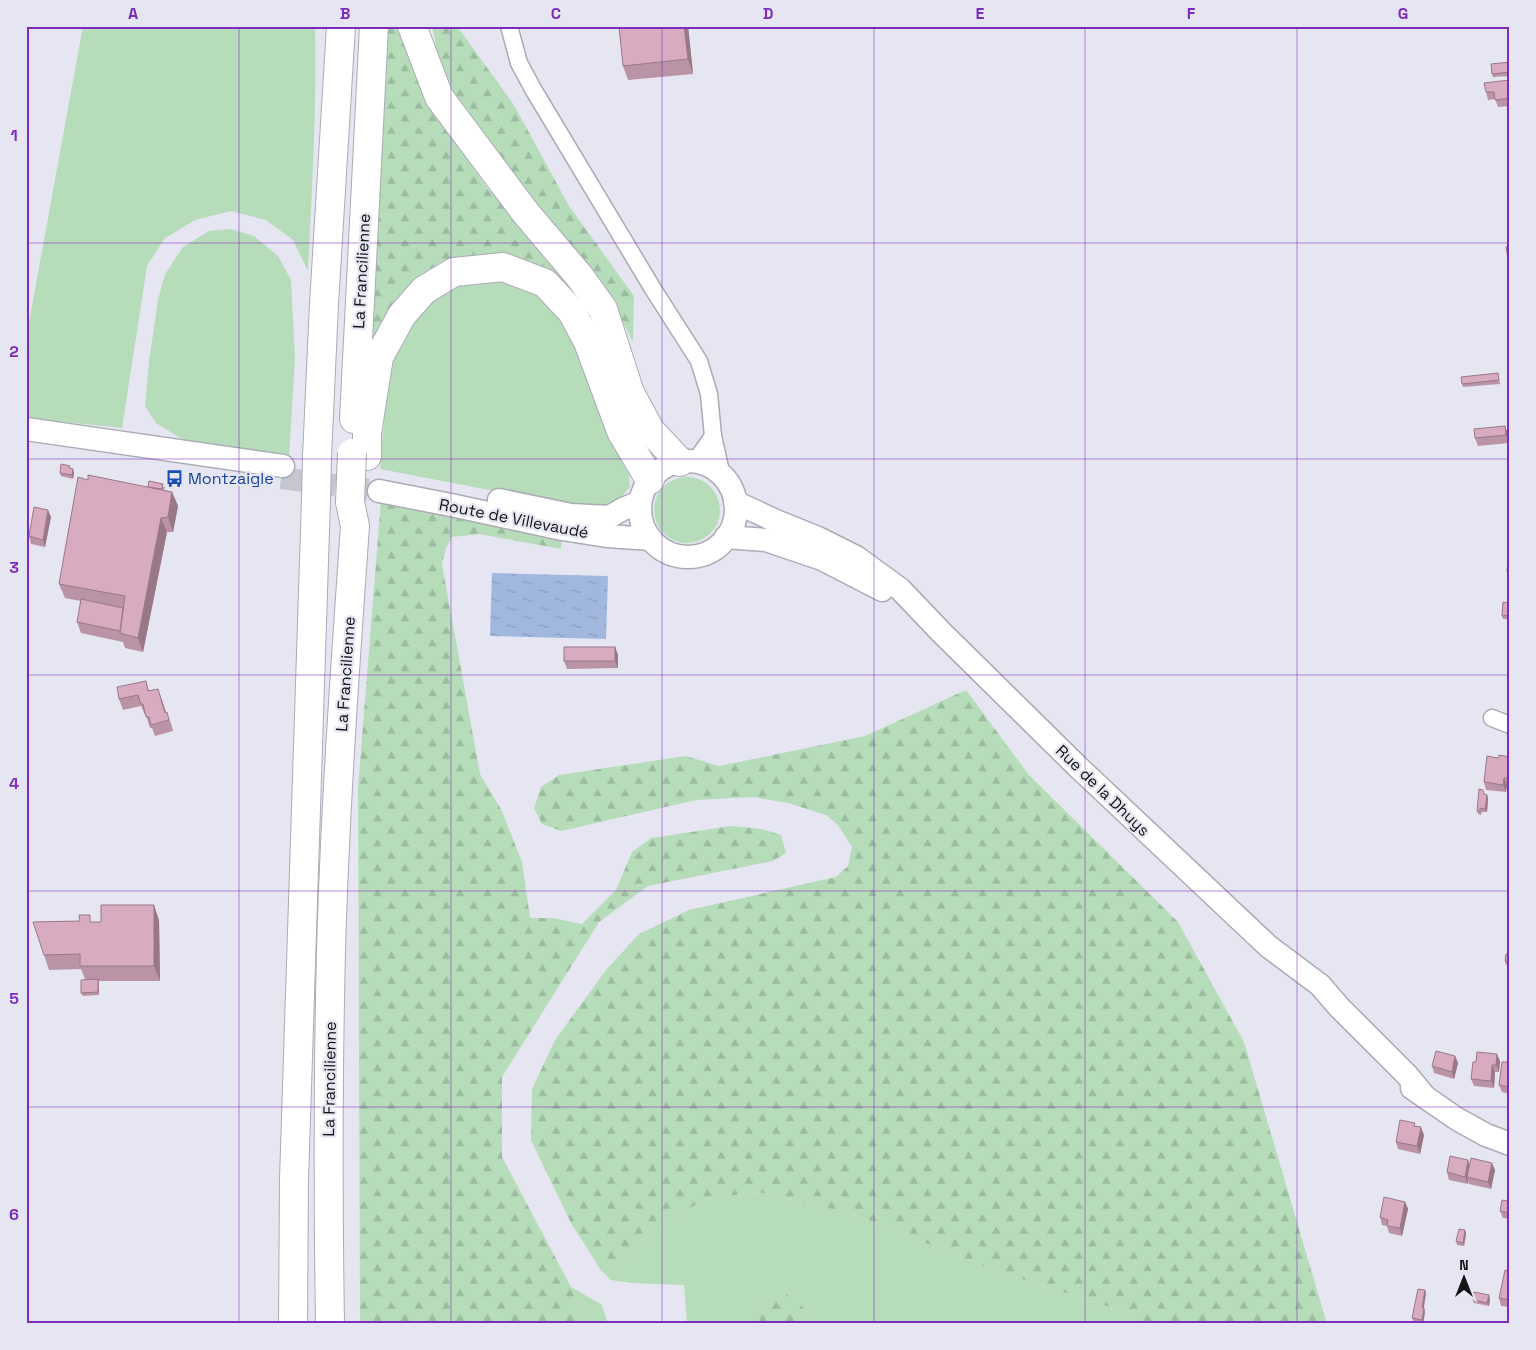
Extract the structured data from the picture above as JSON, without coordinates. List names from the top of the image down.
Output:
{
  "streets": {
    "highway": ["La Francilienne"],
    "main road": ["Route de Villevaudé", "Rue de la Dhuys"]
  },
  "crossings": [
    ["La Francilienne", "Route de Villevaudé"],
    ["Route de Villevaudé", "Rue de la Dhuys"]
  ],
  "places": {
    "bus stop": ["Montzaigle"]
  },
  "north": "top",
  "grid": {
    "columns": [
      "A",
      "B",
      "C",
      "D",
      "E",
      "F",
      "G"
    ],
    "rows": [
      "1",
      "2",
      "3",
      "4",
      "5",
      "6"
    ]
  }
}
